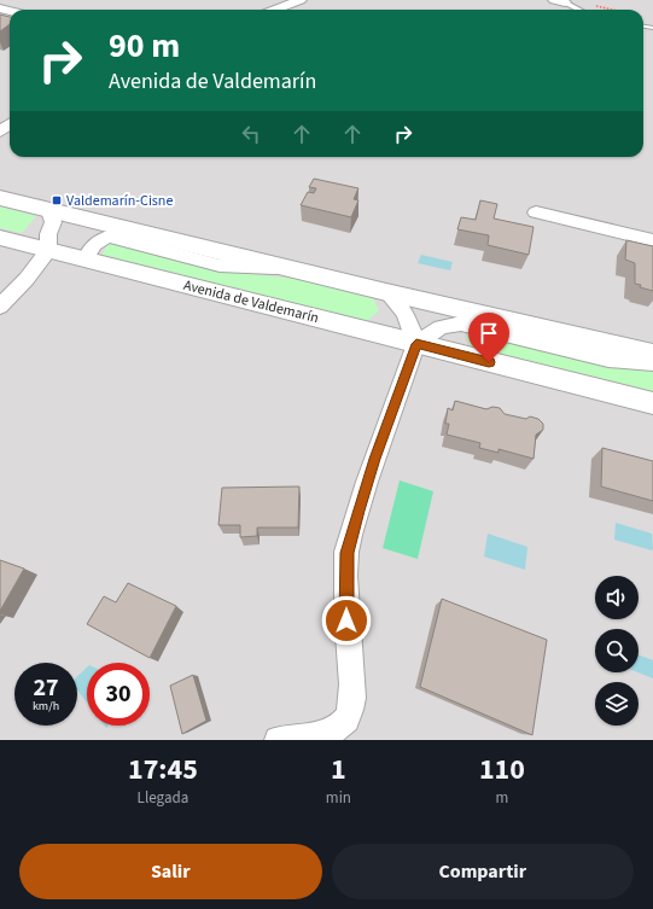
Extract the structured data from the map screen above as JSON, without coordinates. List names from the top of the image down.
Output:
{
  "streets": {
    "street": ["Avenida de Valdemarín"]
  },
  "places": {
    "transit": ["Valdemarín-Cisne"]
  },
  "page": {
    "turn": ["90 m", "Avenida de Valdemarín"],
    "speed": "27 km/h",
    "limit": "30",
    "eta": [
      "17:45",
      "Llegada",
      "1",
      "min",
      "110",
      "m"
    ],
    "buttons": ["Salir", "Compartir"]
  }
}
